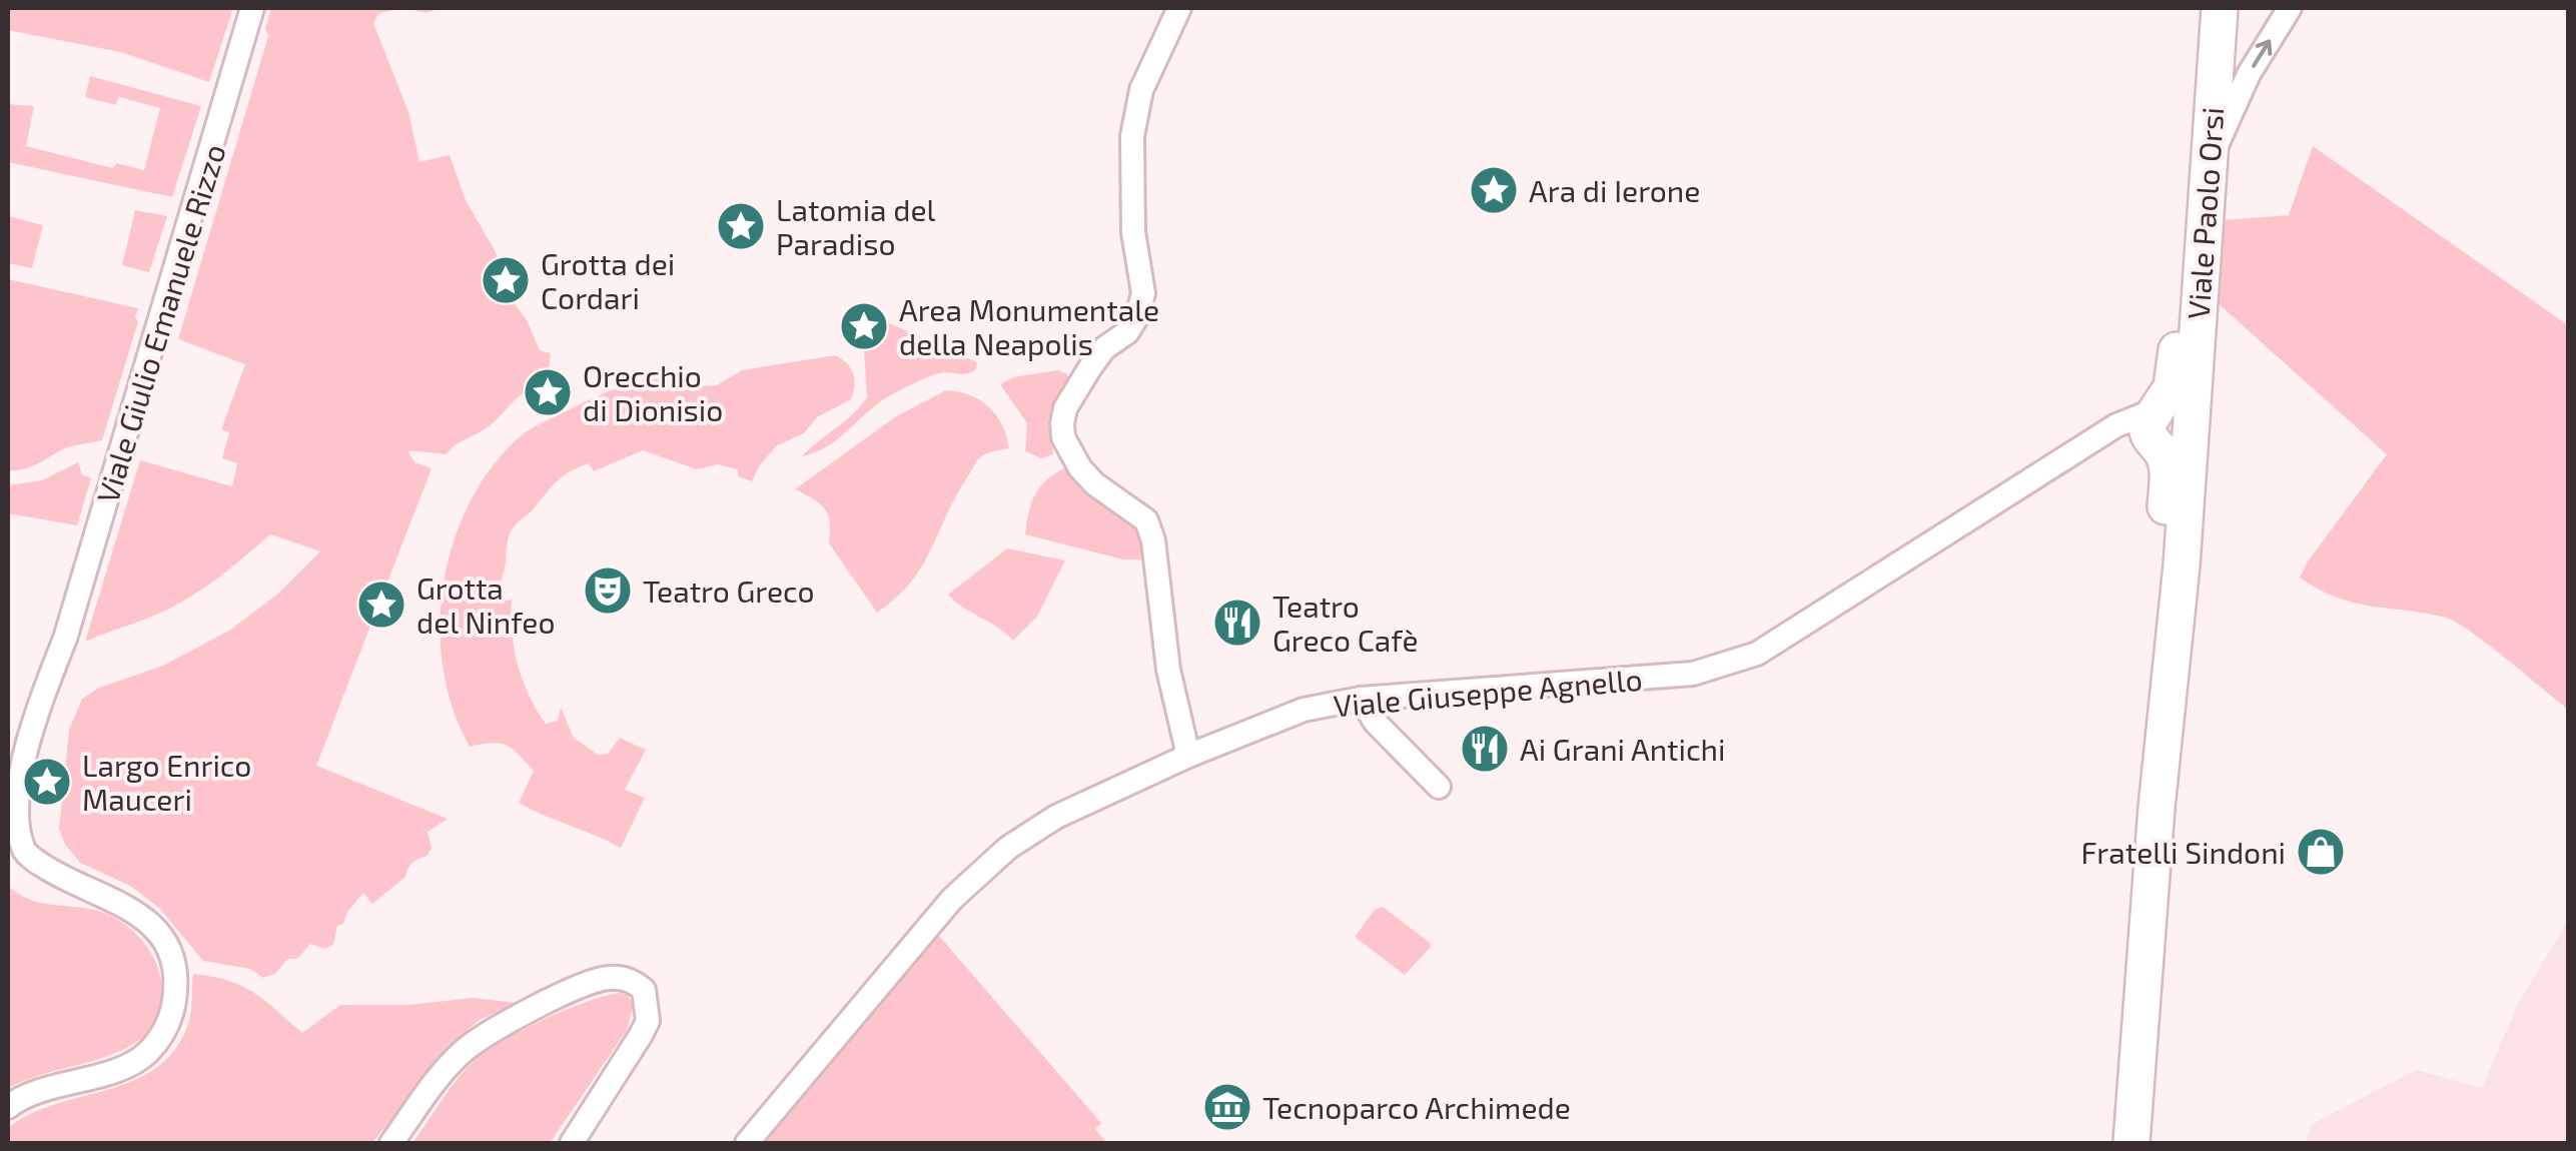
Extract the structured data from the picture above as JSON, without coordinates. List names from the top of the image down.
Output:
{
  "streets": {
    "main road": ["Viale Paolo Orsi"],
    "street": ["Viale Giulio Emanuele Rizzo", "Viale Giuseppe Agnello"]
  },
  "crossings": [
    ["Viale Paolo Orsi", "Viale Giuseppe Agnello"]
  ],
  "places": {
    "place": [
      "Ara di Ierone",
      "Latomia del Paradiso",
      "Grotta dei Cordari",
      "Area Monumentale della Neapolis",
      "Orecchio di Dionisio",
      "Grotta del Ninfeo",
      "Largo Enrico Mauceri"
    ],
    "theatre": ["Teatro Greco"],
    "restaurant": ["Teatro Greco Cafè", "Ai Grani Antichi"],
    "shop": ["Fratelli Sindoni"],
    "museum": ["Tecnoparco Archimede"]
  }
}
